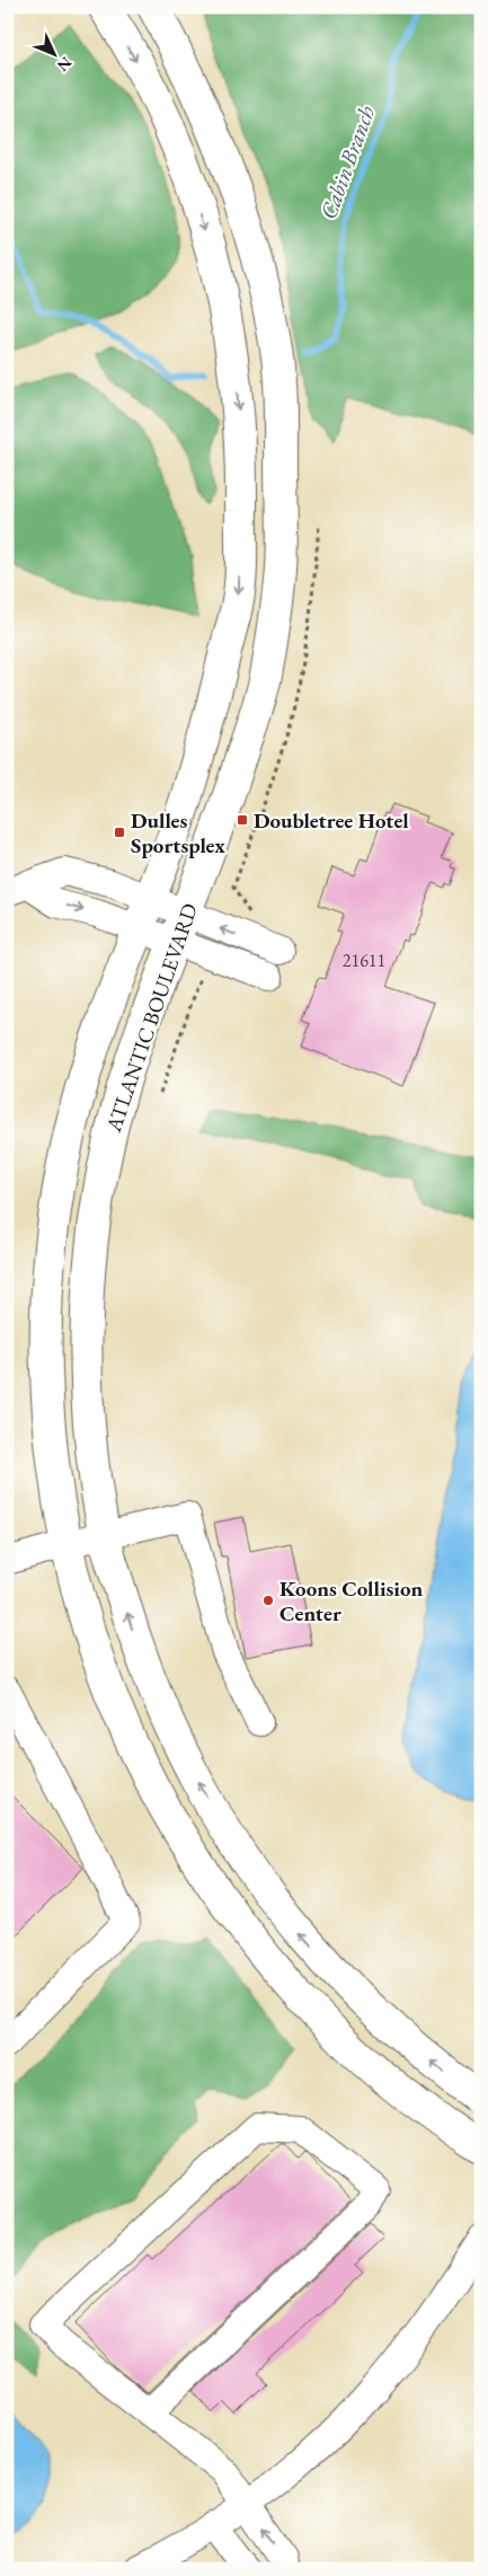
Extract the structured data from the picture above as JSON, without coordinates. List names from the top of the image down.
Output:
{
  "streets": {
    "main road": ["ATLANTIC BOULEVARD"]
  },
  "water": ["Cabin Branch"],
  "places": {
    "transit": ["Doubletree Hotel", "Dulles Sportsplex"],
    "other": ["Koons Collision Center"]
  },
  "house_numbers": ["21611"],
  "north": "bottom right"
}
